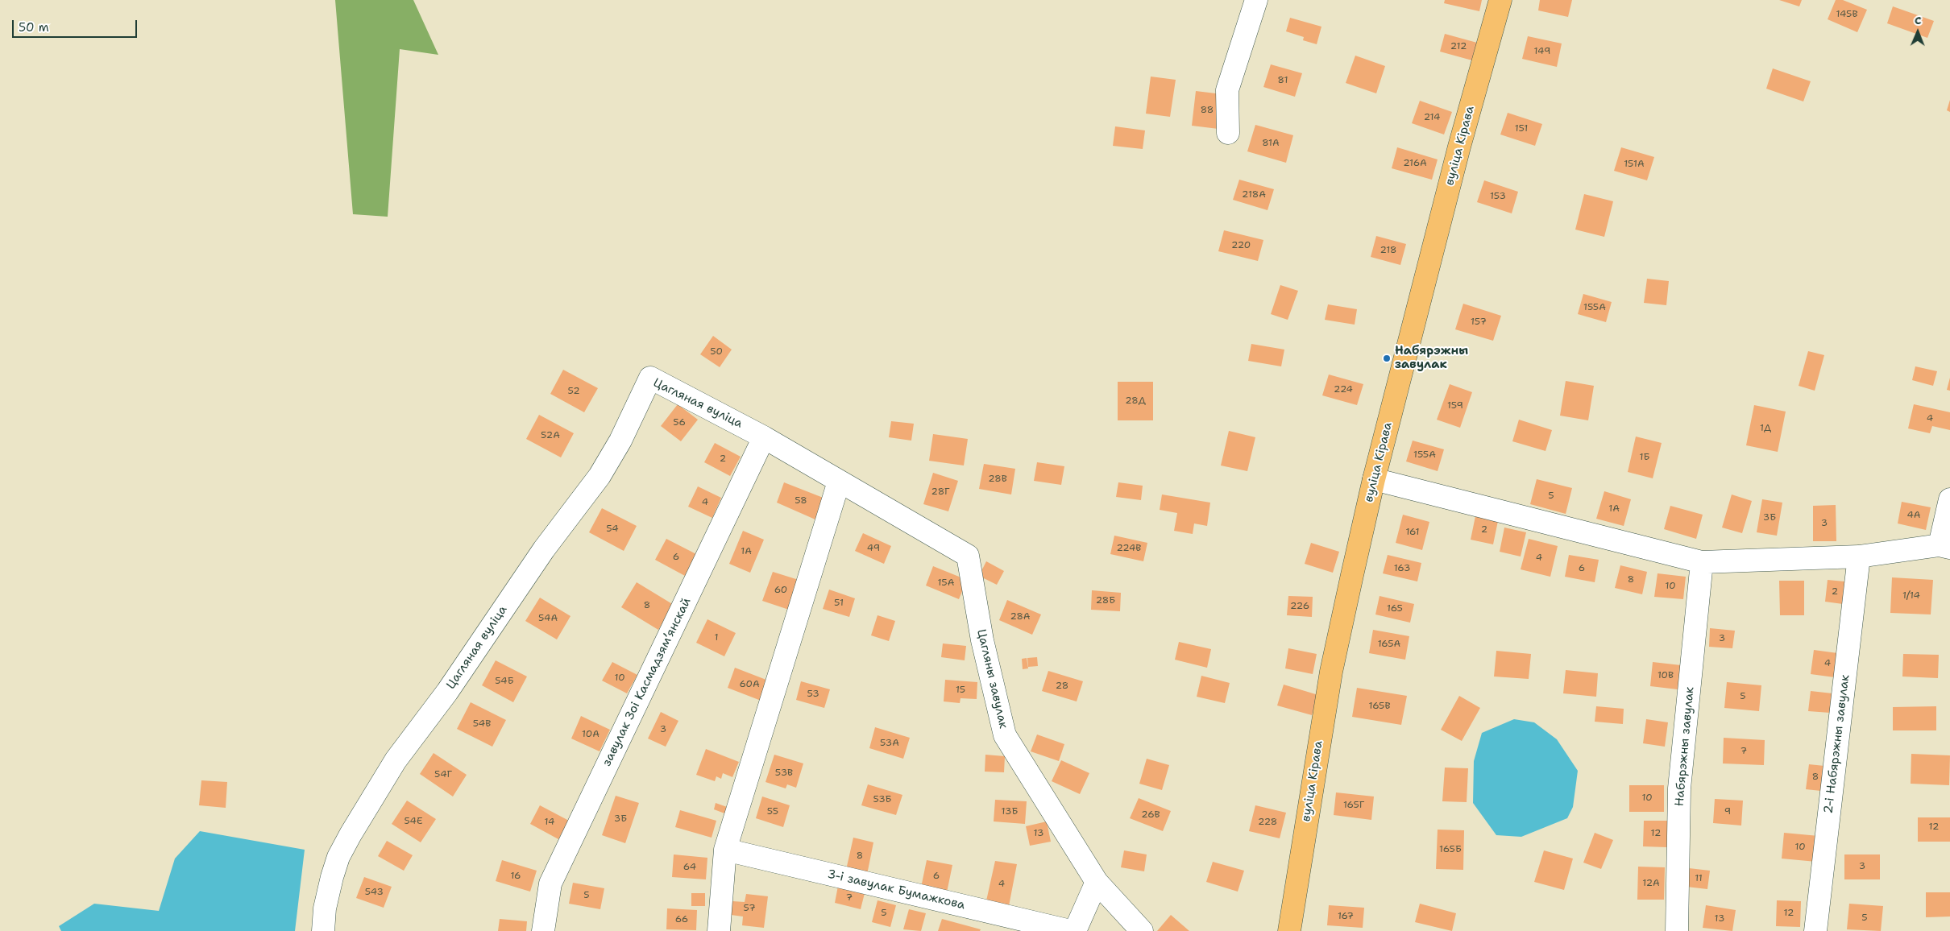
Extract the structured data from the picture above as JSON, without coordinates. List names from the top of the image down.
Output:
{
  "streets": {
    "main road": ["вуліца Кірава"],
    "street": [
      "Цагляная вуліца",
      "Цагляны завулак",
      "завулак Зоі Касмадзямʼянскай",
      "2-і Набярэжны завулак",
      "Набярэжны завулак",
      "3-і завулак Бумажкова"
    ]
  },
  "crossings": [
    ["Цагляная вуліца", "Цагляны завулак"],
    ["Цагляная вуліца", "завулак Зоі Касмадзямʼянскай"]
  ],
  "places": ["Набярэжны завулак"],
  "house_numbers": [
    "145В",
    "212",
    "149",
    "81",
    "88",
    "214",
    "151",
    "81А",
    "216А",
    "151А",
    "218А",
    "153",
    "220",
    "218",
    "155А",
    "157",
    "50",
    "224",
    "52",
    "28Д",
    "159",
    "4",
    "56",
    "1Д",
    "52А",
    "155А",
    "1Б",
    "2",
    "28В",
    "28Г",
    "5",
    "58",
    "4",
    "1А",
    "4А",
    "3Б",
    "3",
    "54",
    "2",
    "161",
    "49",
    "224В",
    "1А",
    "6",
    "4",
    "163",
    "6",
    "8",
    "15А",
    "10",
    "60",
    "2",
    "1/14",
    "28Б",
    "51",
    "8",
    "226",
    "165",
    "28А",
    "54А",
    "1",
    "3",
    "165А",
    "4",
    "10В",
    "10",
    "54Б",
    "60А",
    "28",
    "15",
    "53",
    "5",
    "165В",
    "54В",
    "3",
    "10А",
    "53А",
    "7",
    "53В",
    "54Г",
    "8",
    "10",
    "53Б",
    "165Г",
    "55",
    "13Б",
    "9",
    "26В",
    "3Б",
    "54Е",
    "14",
    "228",
    "12",
    "13",
    "12",
    "10",
    "165Б",
    "8",
    "3",
    "64",
    "16",
    "6",
    "11",
    "12А",
    "4",
    "54З",
    "5",
    "7",
    "57",
    "5",
    "12",
    "167",
    "5",
    "13",
    "66"
  ],
  "scale_bar": "50 m",
  "north": "top"
}
